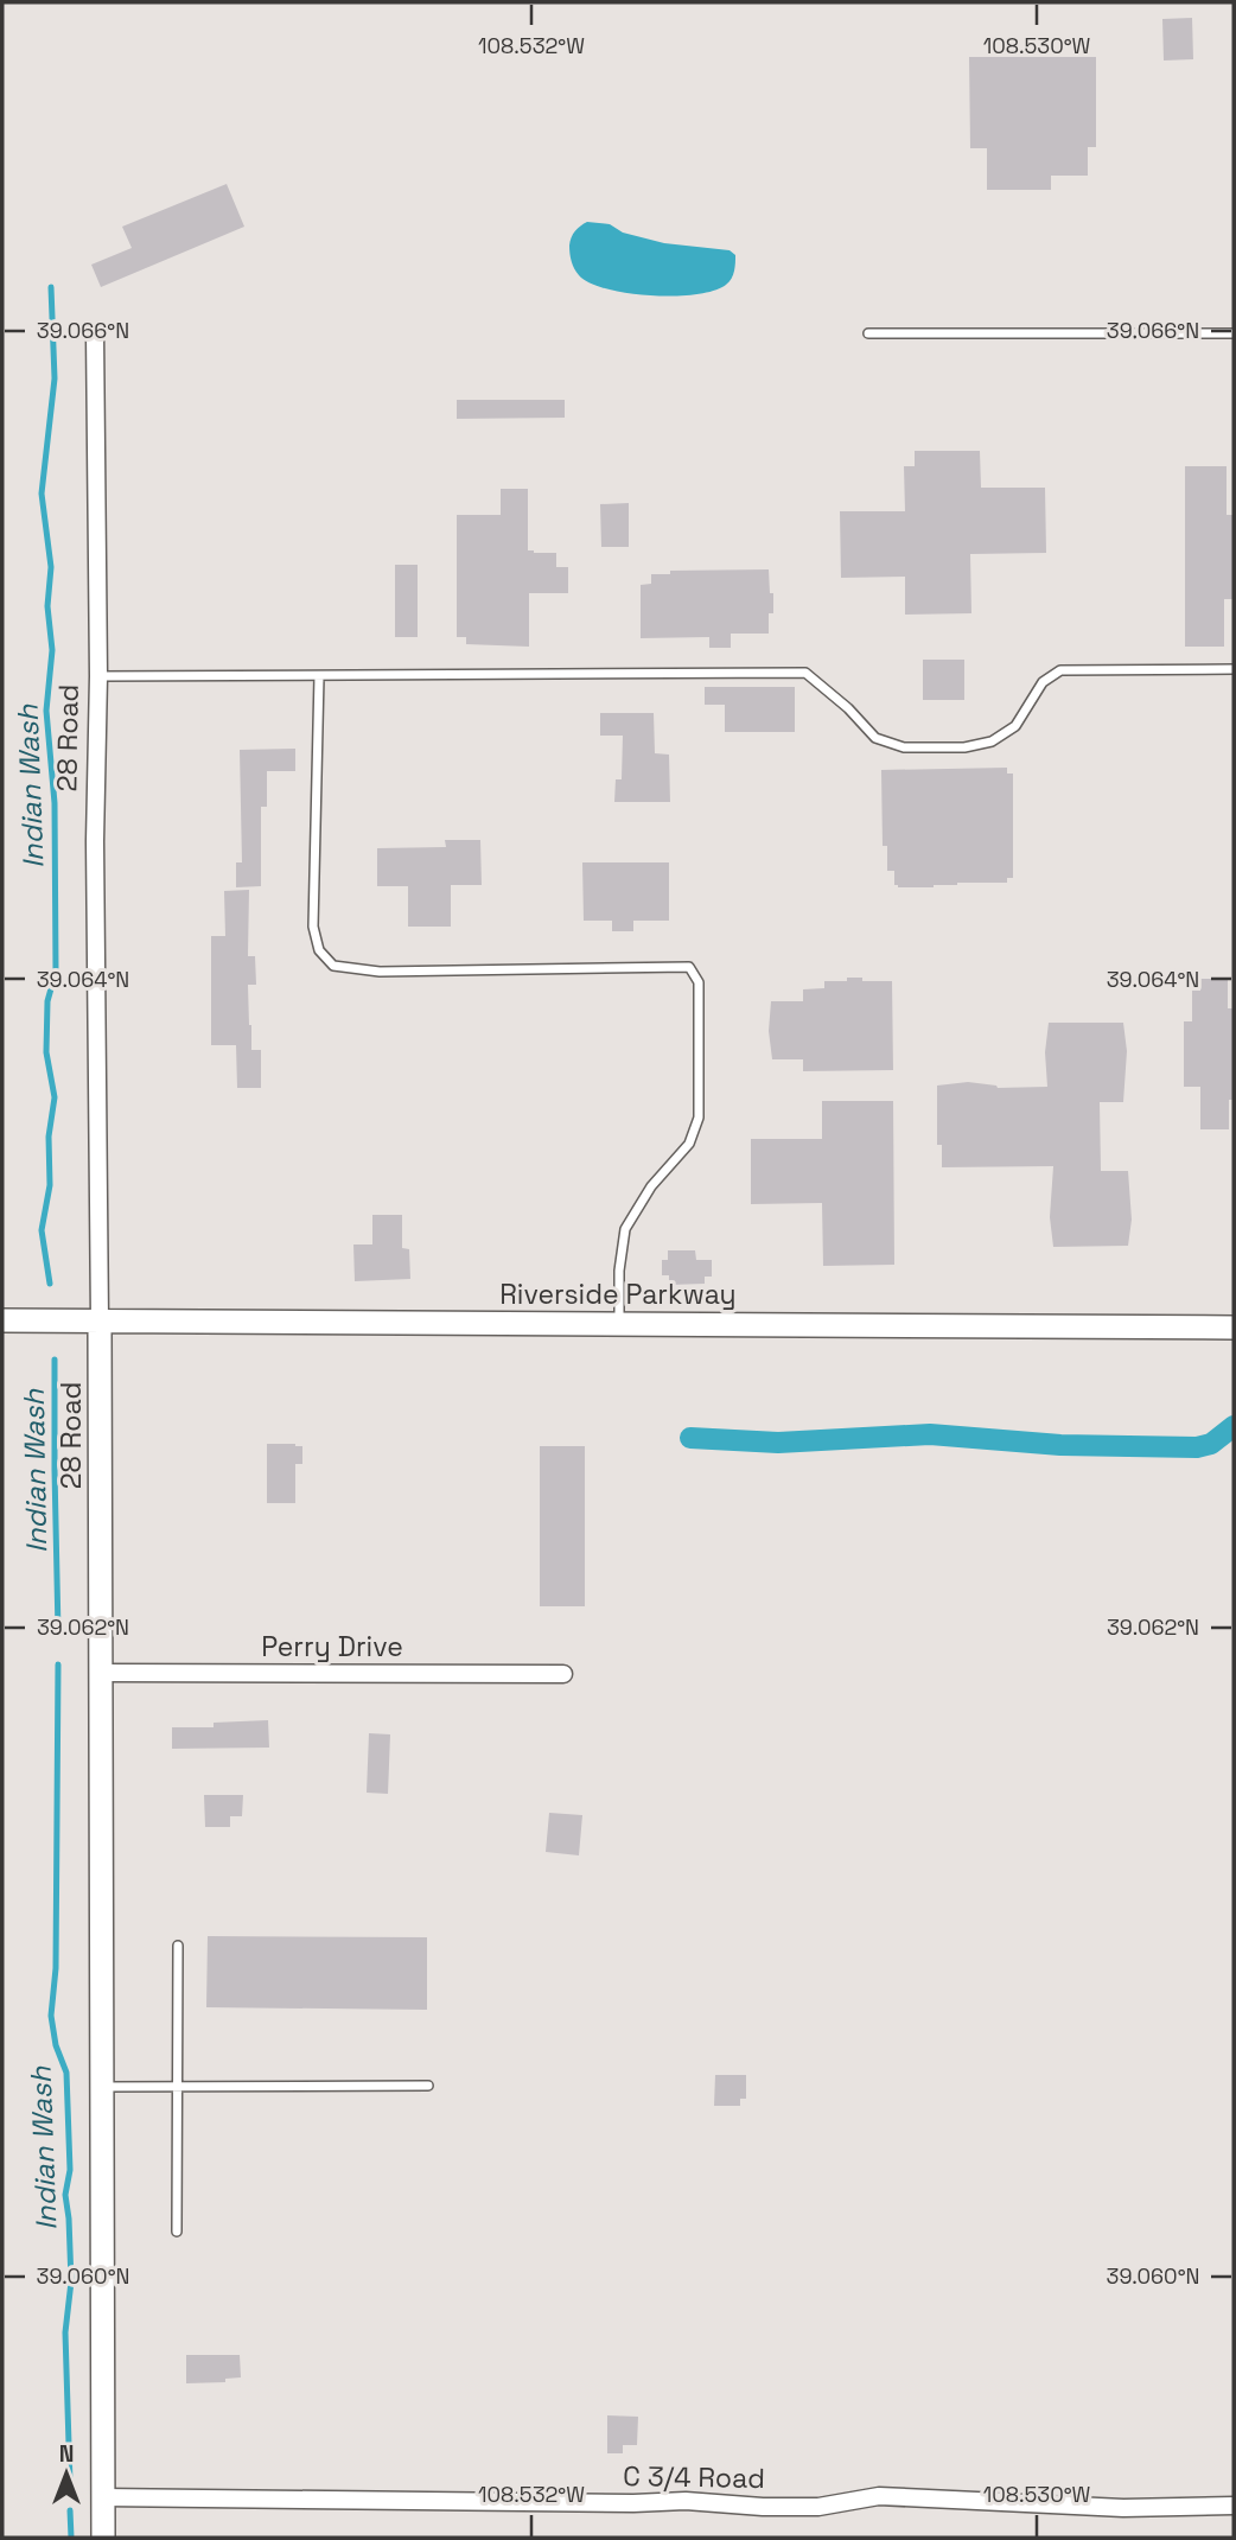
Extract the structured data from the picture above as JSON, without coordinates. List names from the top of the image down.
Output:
{
  "streets": {
    "main road": ["28 Road", "Riverside Parkway"],
    "street": ["Perry Drive", "C 3/4 Road"]
  },
  "crossings": [
    ["28 Road", "Riverside Parkway"],
    ["28 Road", "Perry Drive"],
    ["28 Road", "C 3/4 Road"]
  ],
  "water": ["Indian Wash"],
  "north": "top",
  "coordinates": [
    "108.532°W",
    "108.530°W",
    "39.066°N",
    "39.064°N",
    "39.062°N",
    "39.060°N"
  ]
}
